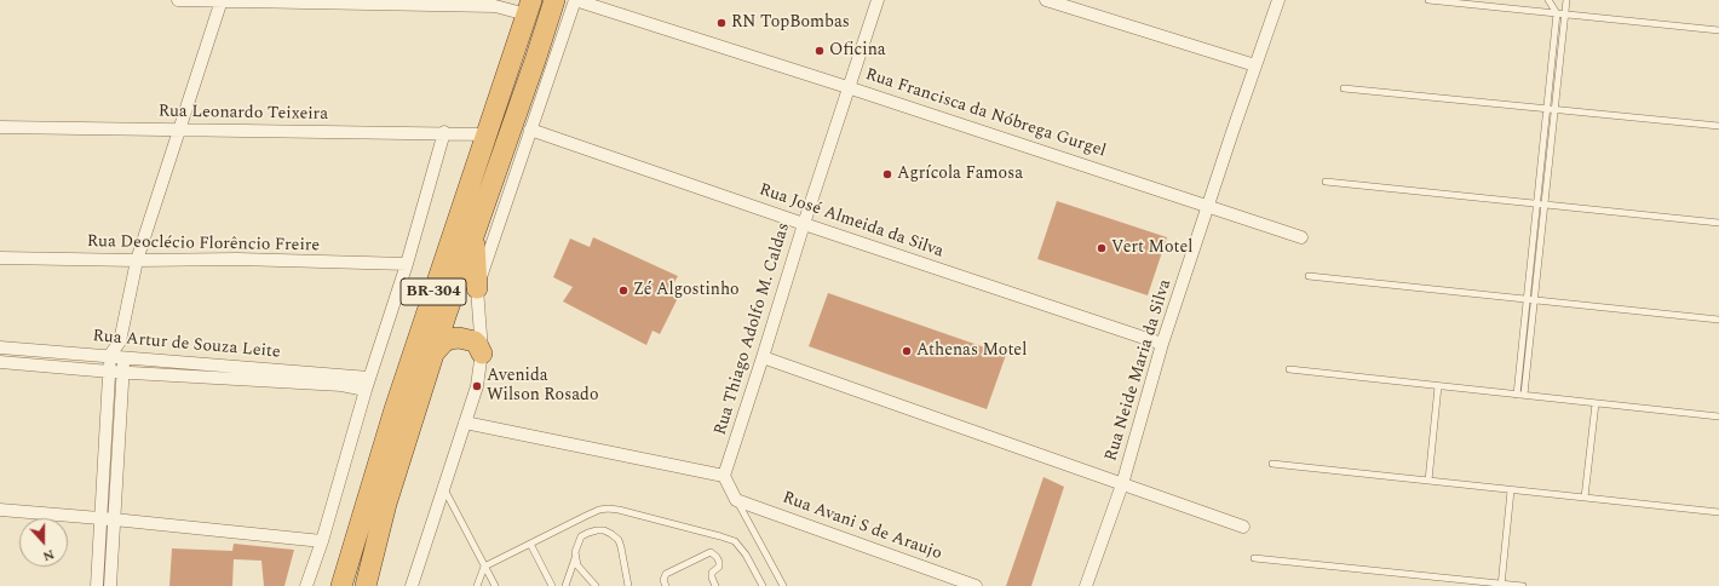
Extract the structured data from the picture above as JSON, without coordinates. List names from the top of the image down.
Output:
{
  "streets": {
    "highway": ["BR-304"],
    "street": [
      "Rua Leonardo Teixeira",
      "Rua Francisca da Nóbrega Gurgel",
      "Rua José Almeida da Silva",
      "Rua Deoclécio Florêncio Freire",
      "Rua Thiago Adolfo M. Caldas",
      "Rua Artur de Souza Leite",
      "Rua Neide Maria da Silva",
      "Rua Avani S de Araujo"
    ]
  },
  "crossings": [
    ["Rua Leonardo Teixeira", "BR-304"],
    ["Rua Francisca da Nóbrega Gurgel", "Rua Thiago Adolfo M. Caldas"],
    ["Rua Francisca da Nóbrega Gurgel", "Rua Neide Maria da Silva"],
    ["Rua José Almeida da Silva", "Rua Thiago Adolfo M. Caldas"],
    ["Rua José Almeida da Silva", "Rua Neide Maria da Silva"]
  ],
  "places": [
    "RN TopBombas",
    "Oficina",
    "Agrícola Famosa",
    "Vert Motel",
    "Zé Algostinho",
    "Athenas Motel",
    "Avenida Wilson Rosado"
  ],
  "north": "bottom"
}
